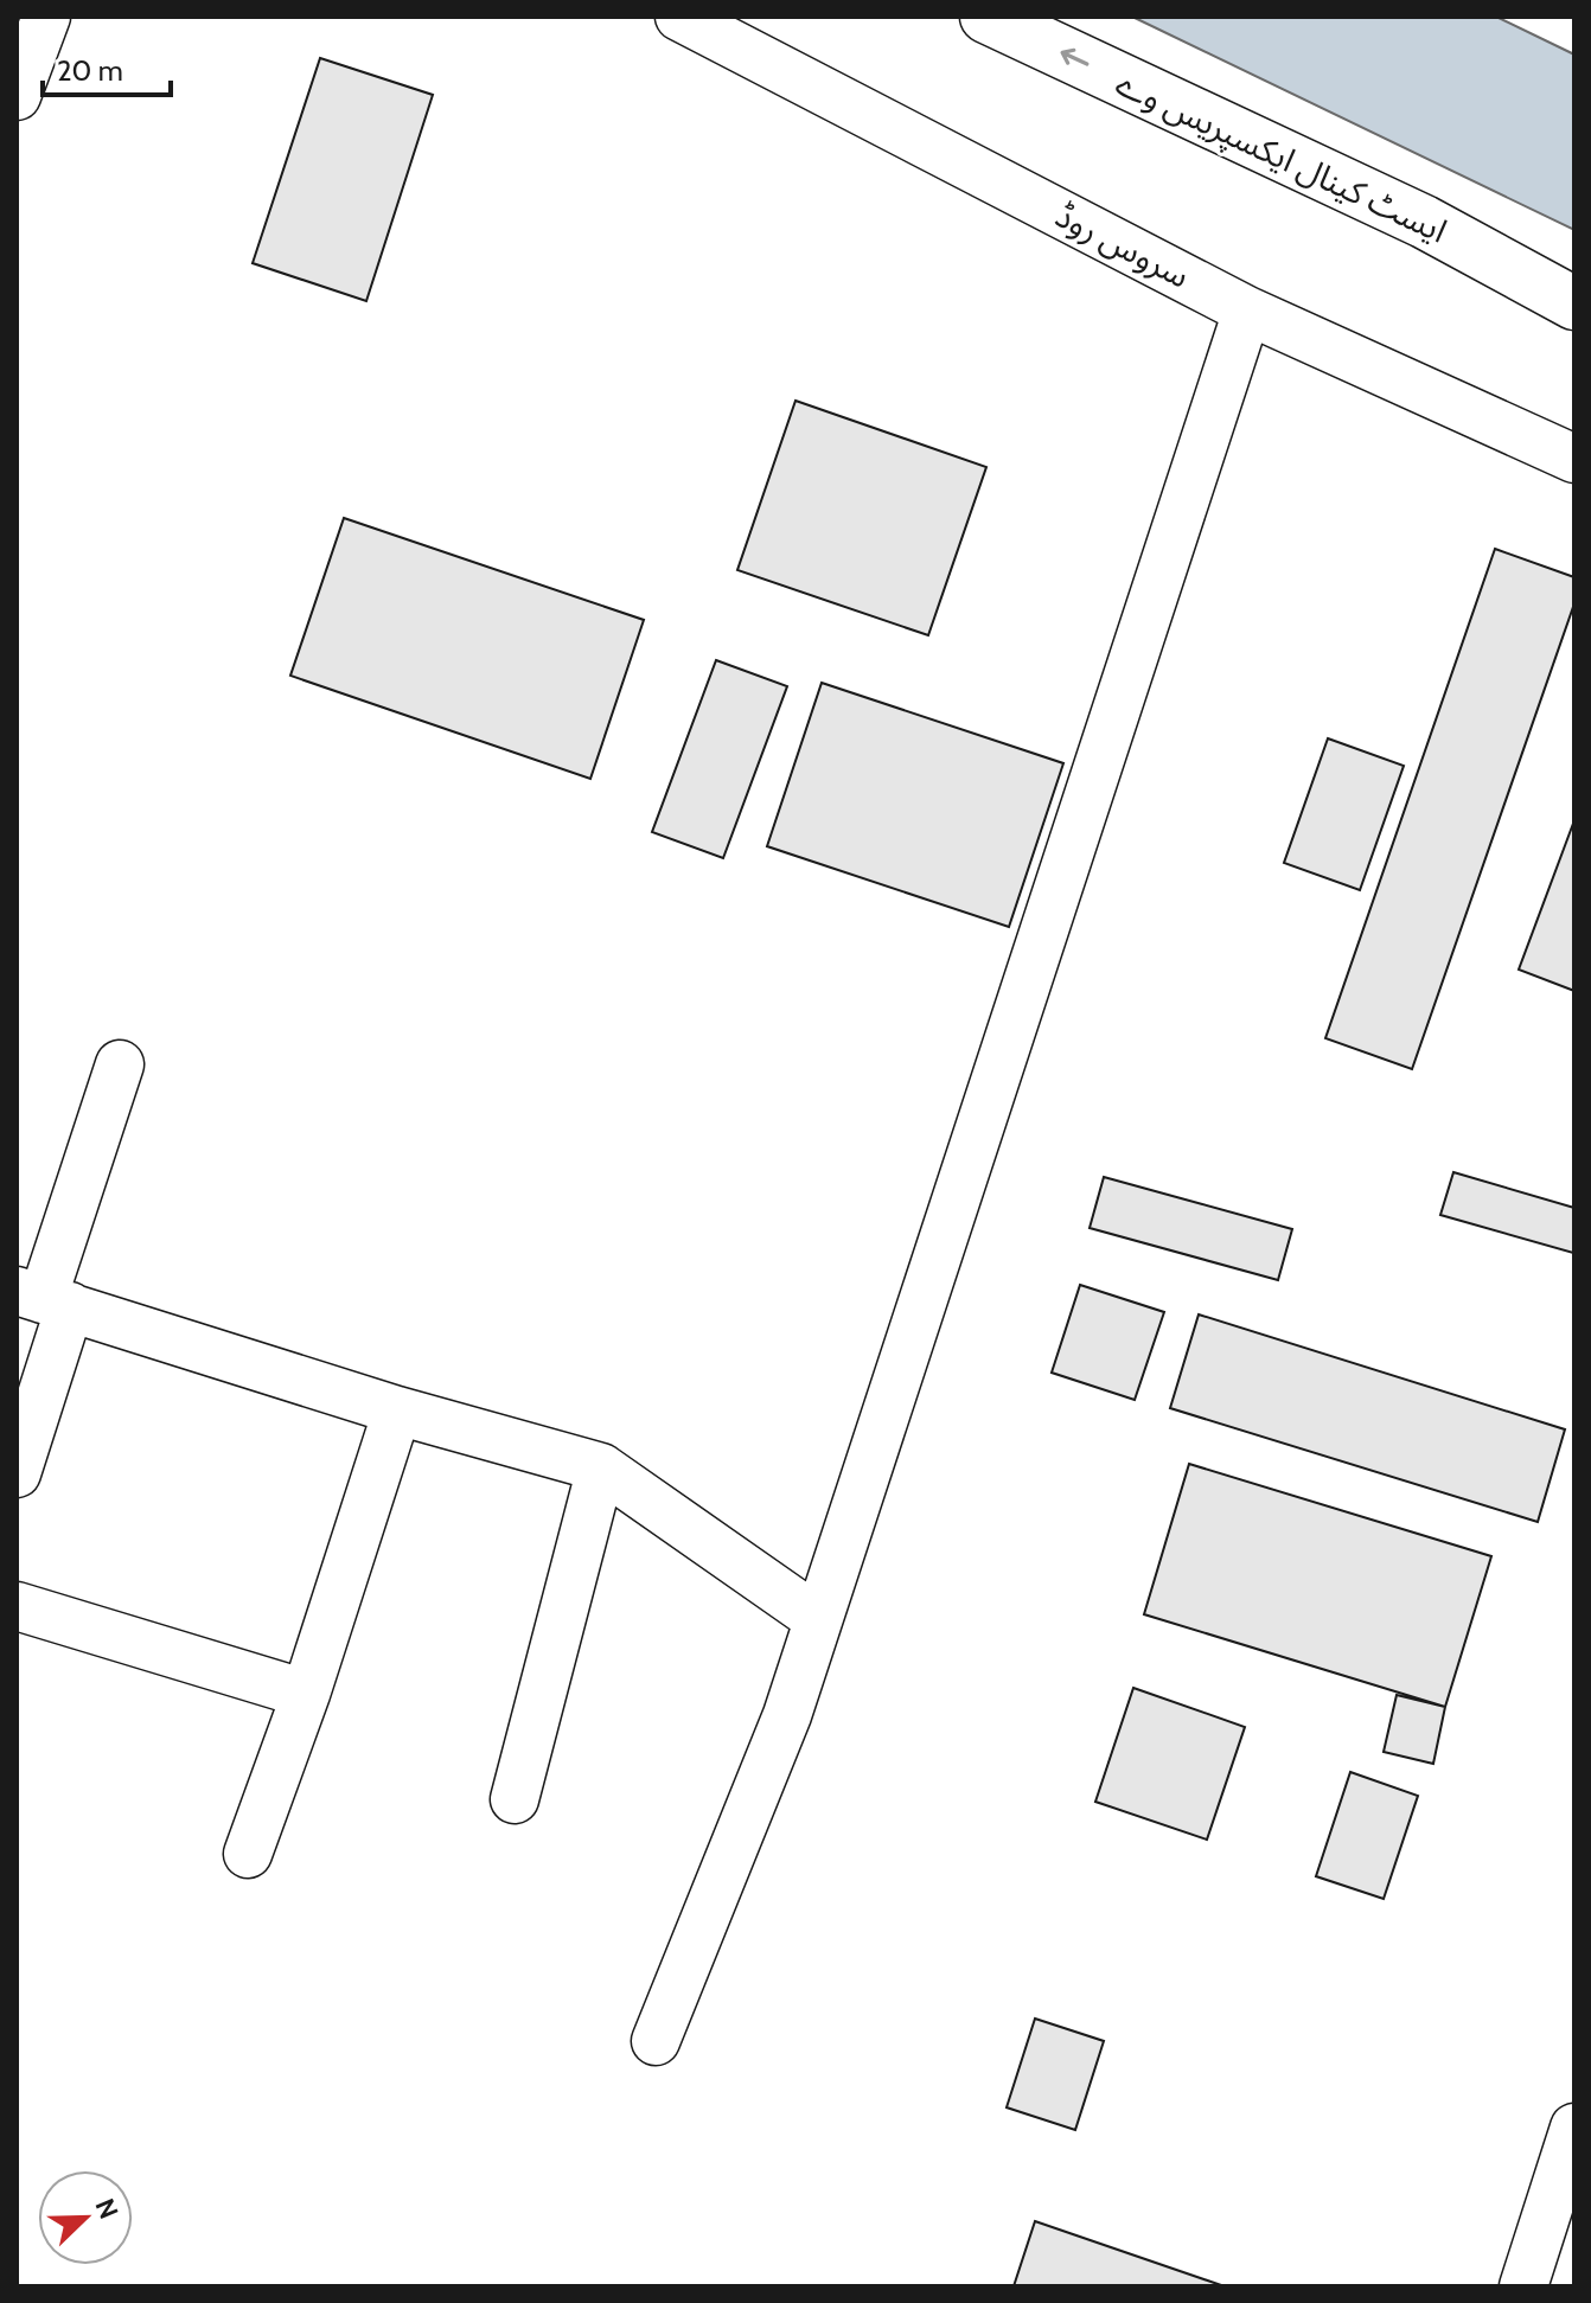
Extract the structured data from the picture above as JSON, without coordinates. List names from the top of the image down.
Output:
{
  "streets": {
    "main road": ["ایسٹ کینال ایکسپریس وے"],
    "street": ["سروس روڈ"]
  },
  "one_way": ["ایسٹ کینال ایکسپریس وے"],
  "scale_bar": "20 m",
  "north": "top right"
}
